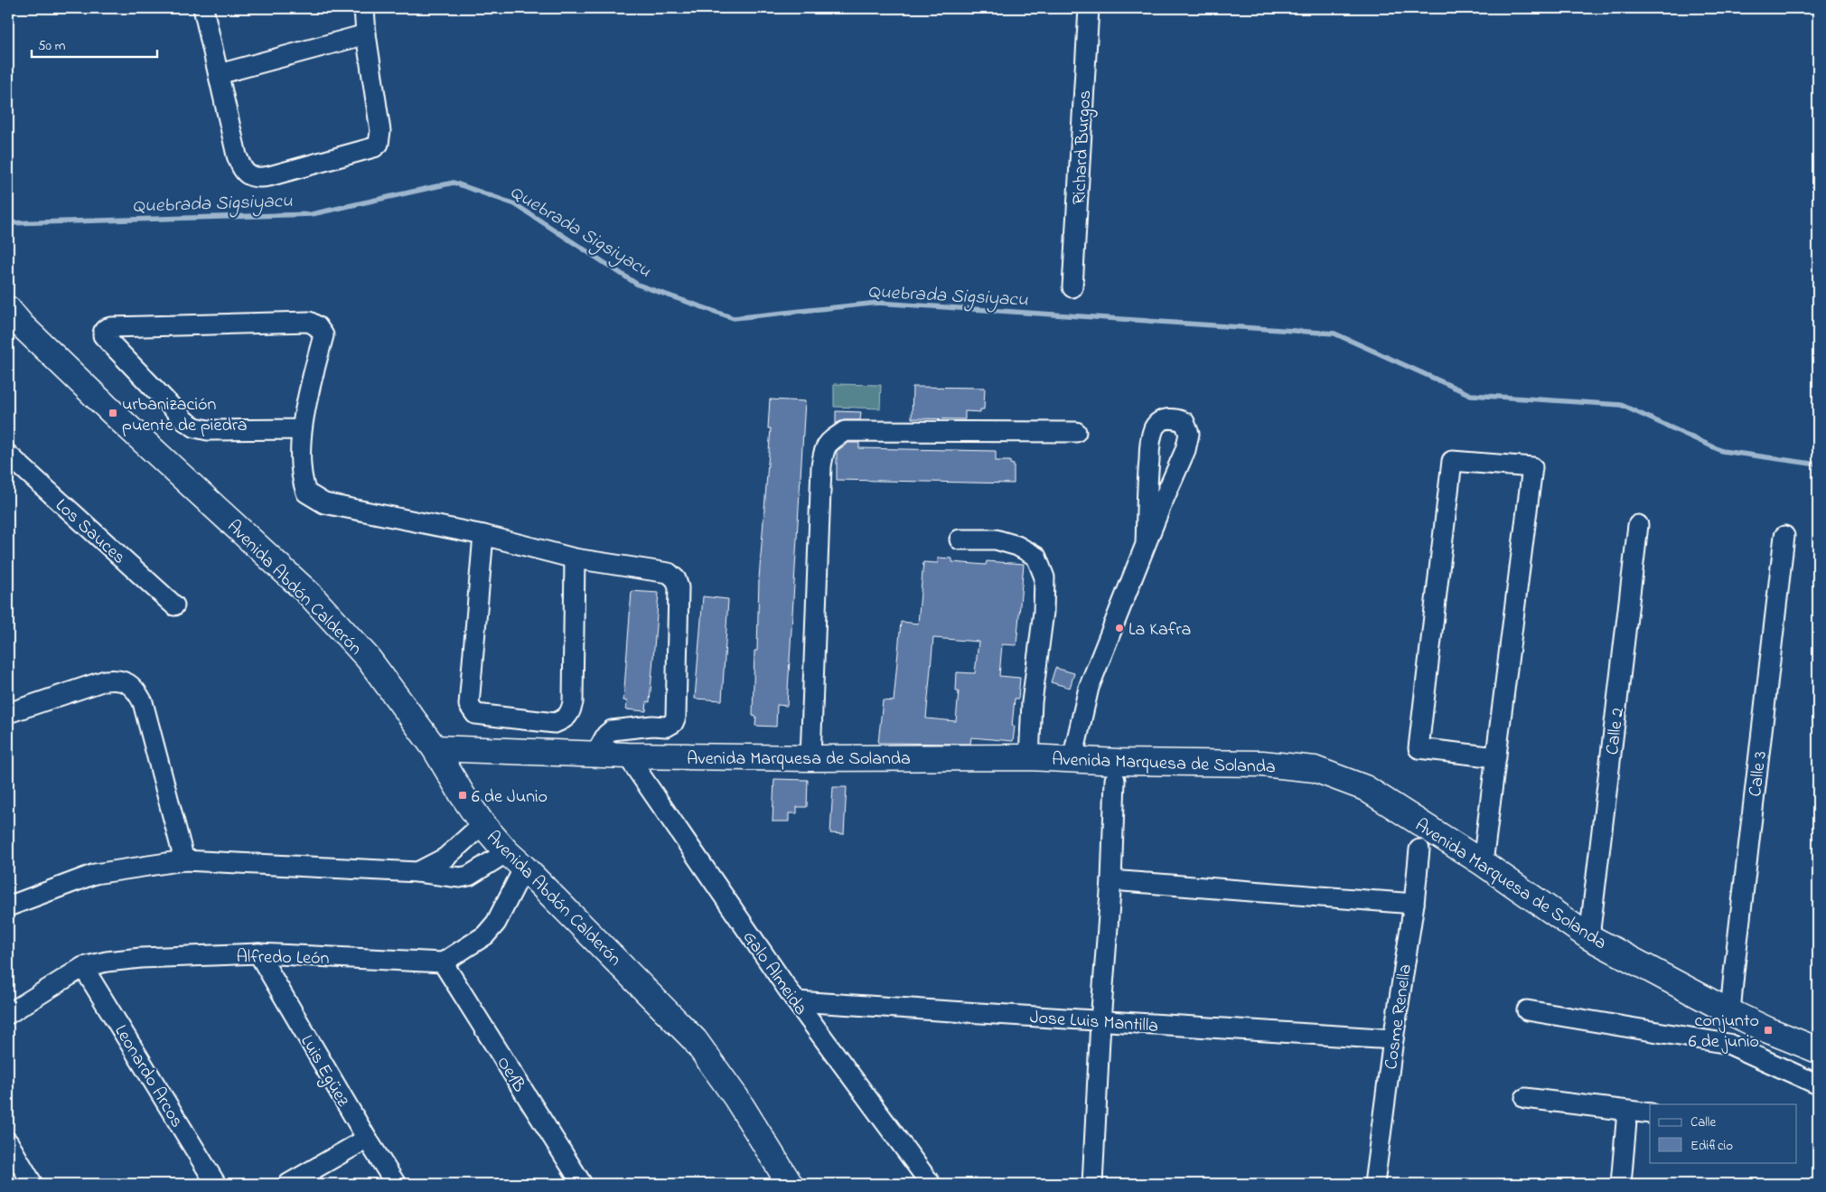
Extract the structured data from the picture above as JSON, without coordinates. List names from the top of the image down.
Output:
{
  "streets": {
    "street": [
      "Richard Burgos",
      "Los Sauces",
      "Avenida Abdón Calderón",
      "Calle 2",
      "Avenida Marquesa de Solanda",
      "Calle 3",
      "Alfredo León",
      "Galo Almeida",
      "Cosme Renella",
      "Jose Luis Mantilla",
      "Luis Egüez",
      "Oe1B",
      "Leonardo Arcos"
    ]
  },
  "crossings": [
    ["Avenida Abdón Calderón", "Avenida Marquesa de Solanda"],
    ["Calle 2", "Avenida Marquesa de Solanda"],
    ["Avenida Marquesa de Solanda", "Calle 3"],
    ["Avenida Marquesa de Solanda", "Galo Almeida"],
    ["Alfredo León", "Luis Egüez"],
    ["Alfredo León", "Oe1B"],
    ["Alfredo León", "Leonardo Arcos"],
    ["Galo Almeida", "Jose Luis Mantilla"],
    ["Cosme Renella", "Jose Luis Mantilla"]
  ],
  "water": ["Quebrada Sigsiyacu"],
  "places": {
    "transit": ["urbanización puente de piedra", "6 de Junio", "conjunto 6 de junio"],
    "other": ["La Kafra"]
  },
  "legend": ["Calle", "Edificio"],
  "scale_bar": "50 m"
}
